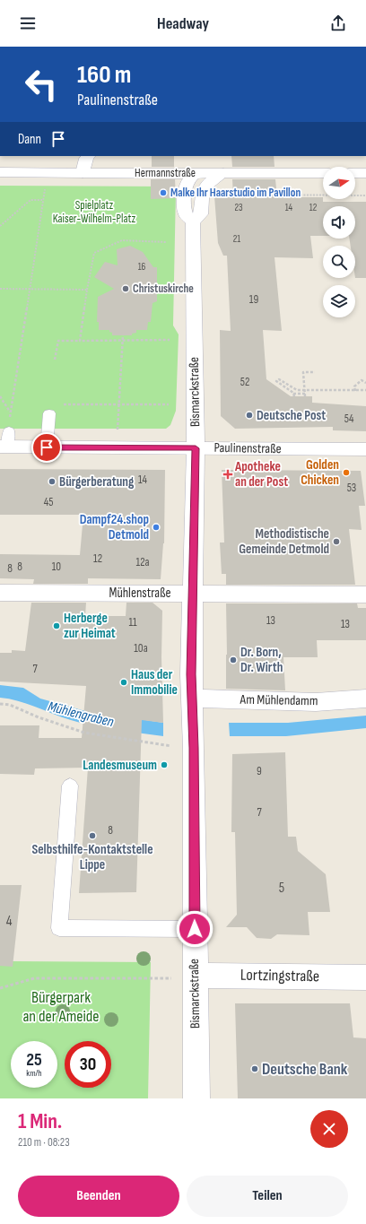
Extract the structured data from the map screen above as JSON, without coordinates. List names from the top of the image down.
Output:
{
  "streets": {
    "street": [
      "Hermannstraße",
      "Bismarckstraße",
      "Paulinenstraße",
      "Mühlenstraße",
      "Am Mühlendamm",
      "Lortzingstraße"
    ]
  },
  "crossings": [
    ["Hermannstraße", "Bismarckstraße"],
    ["Bismarckstraße", "Paulinenstraße"],
    ["Bismarckstraße", "Mühlenstraße"],
    ["Bismarckstraße", "Am Mühlendamm"],
    ["Bismarckstraße", "Lortzingstraße"]
  ],
  "water": ["Mühlengraben"],
  "parks": ["Spielplatz Kaiser-Wilhelm-Platz", "Bürgerpark an der Ameide"],
  "places": {
    "other": [
      "Malke Ihr Haarstudio im Pavillon",
      "Christuskirche",
      "Deutsche Post",
      "Golden Chicken",
      "Bürgerberatung",
      "Dampf24.shop Detmold",
      "Methodistische Gemeinde Detmold",
      "Herberge zur Heimat",
      "Dr. Born, Dr. Wirth",
      "Haus der Immobilie",
      "Landesmuseum",
      "Selbsthilfe-Kontaktstelle Lippe",
      "Deutsche Bank"
    ],
    "health": ["Apotheke an der Post"]
  },
  "house_numbers": [
    "23",
    "14",
    "12",
    "21",
    "16",
    "19",
    "52",
    "54",
    "14",
    "53",
    "45",
    "12",
    "12a",
    "8",
    "10",
    "8",
    "13",
    "11",
    "13",
    "10a",
    "7",
    "9",
    "7",
    "8",
    "5",
    "4"
  ],
  "north": "right",
  "page": {
    "header": "Headway",
    "turn": ["160 m", "Paulinenstraße"],
    "then": "Dann",
    "speed": "25 km/h",
    "limit": "30",
    "heading": ["1 Min.", "210 m · 08:23"],
    "buttons": ["Beenden", "Teilen"]
  }
}
